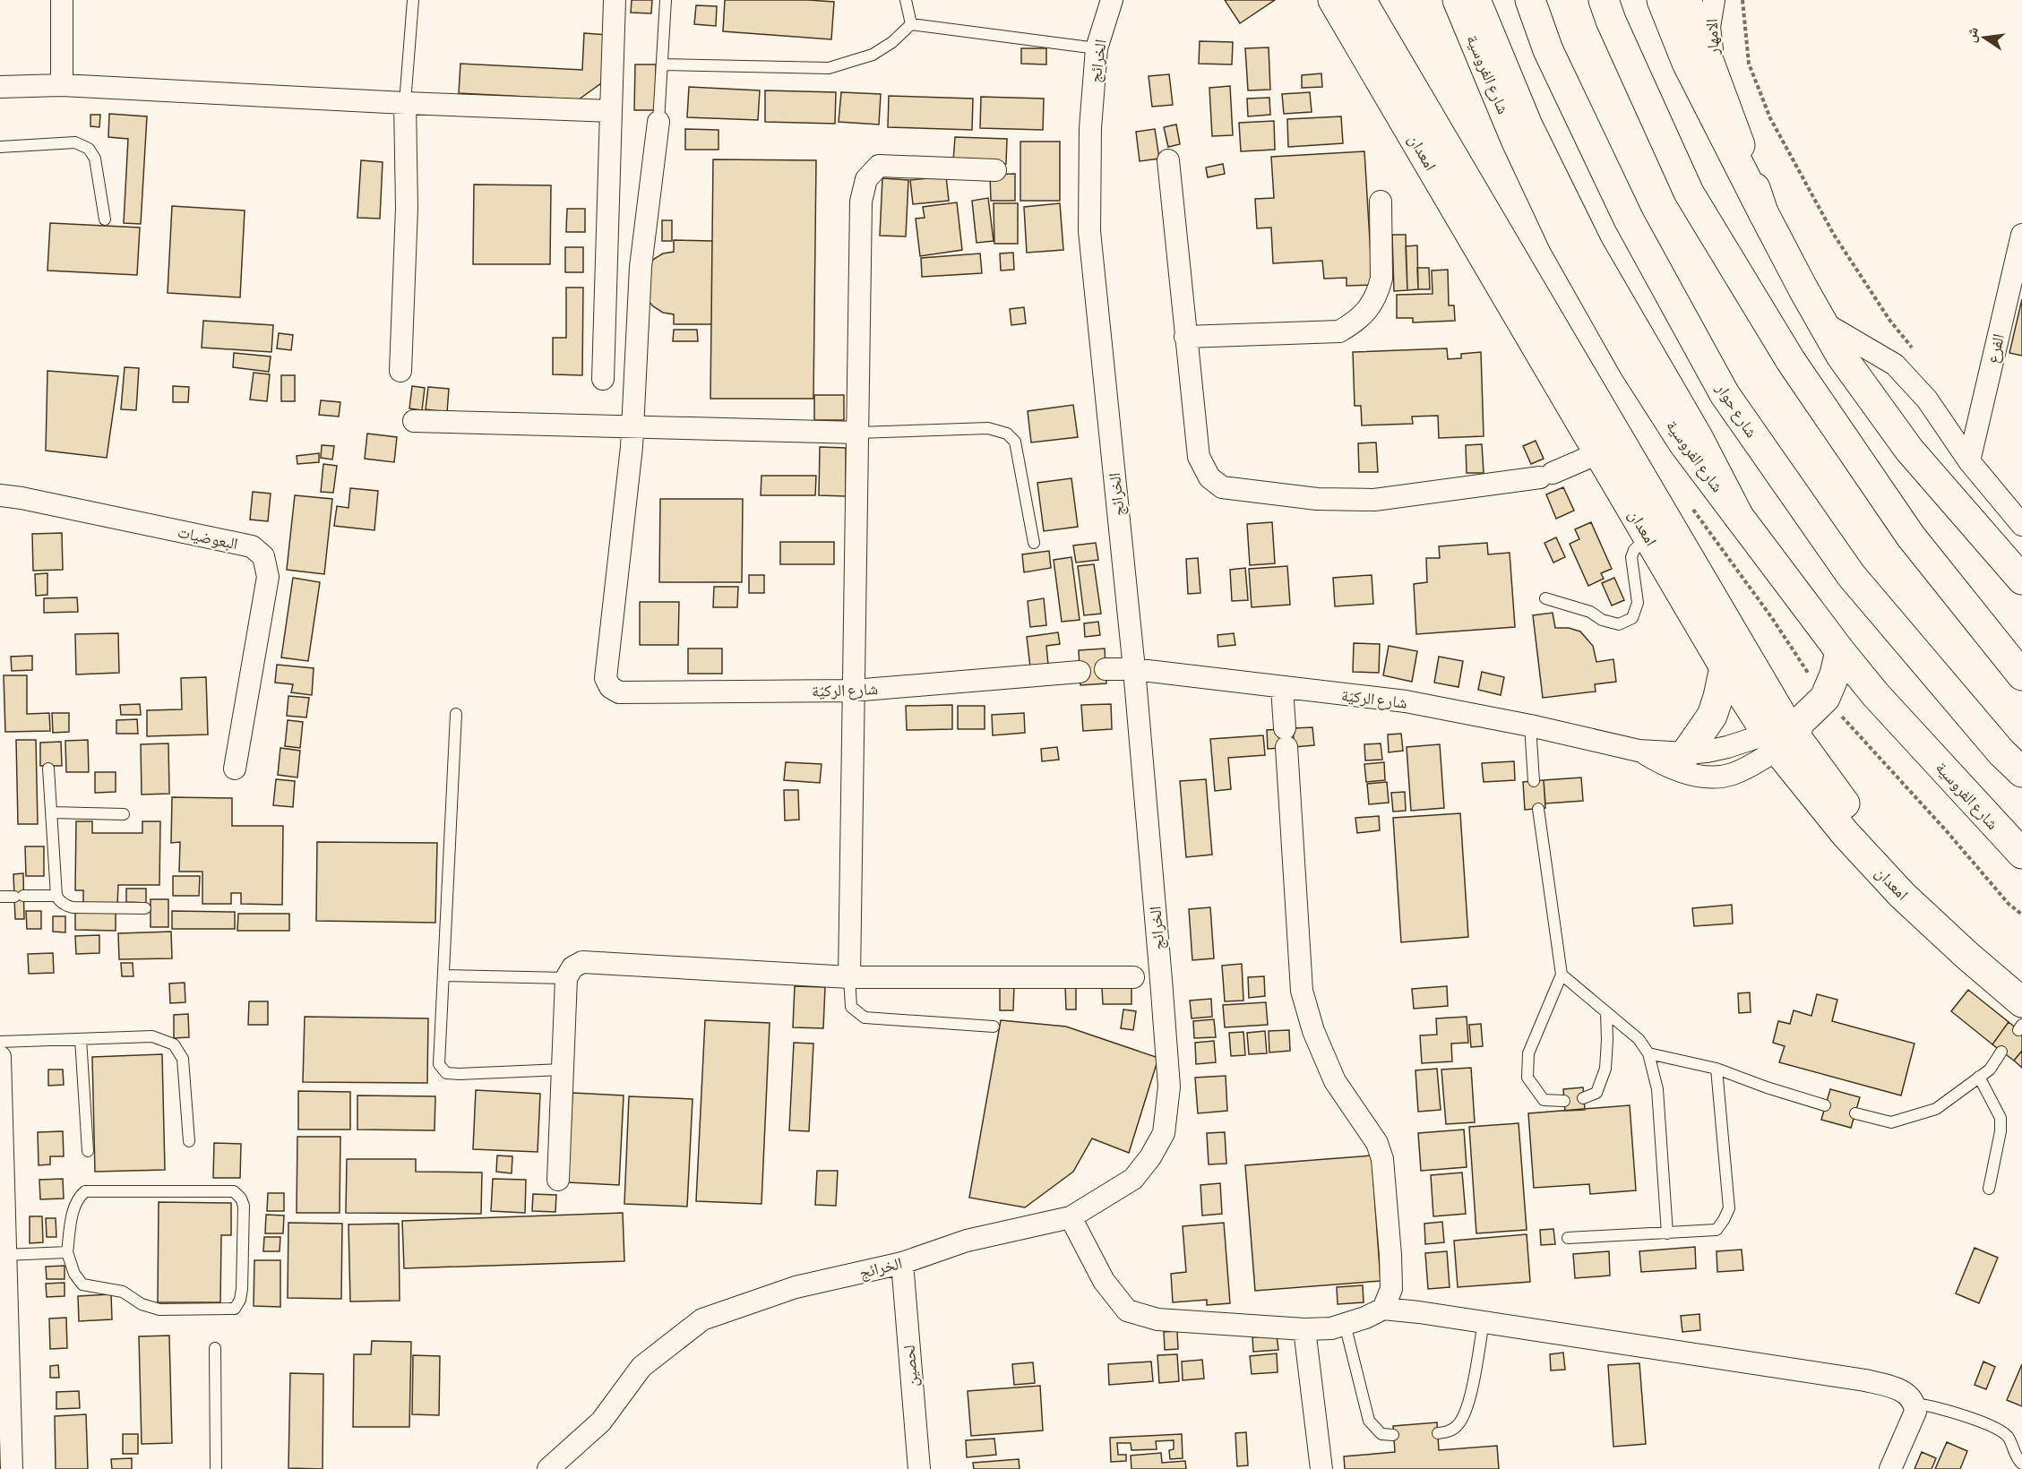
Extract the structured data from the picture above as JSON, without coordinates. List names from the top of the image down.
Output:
{
  "streets": {
    "main road": [
      "شارع الفروسية",
      "امعدان",
      "شارع حوار",
      "شارع الركيّة"
    ],
    "street": [
      "الامهار",
      "الخرائج",
      "الفرع",
      "البعوضيات",
      "لحصين"
    ]
  },
  "crossings": [
    ["الخرائج", "شارع الركيّة"],
    ["الخرائج", "لحصين"],
    ["شارع الفروسية", "شارع الركيّة"],
    ["امعدان", "شارع الركيّة"]
  ],
  "north": "left"
}
